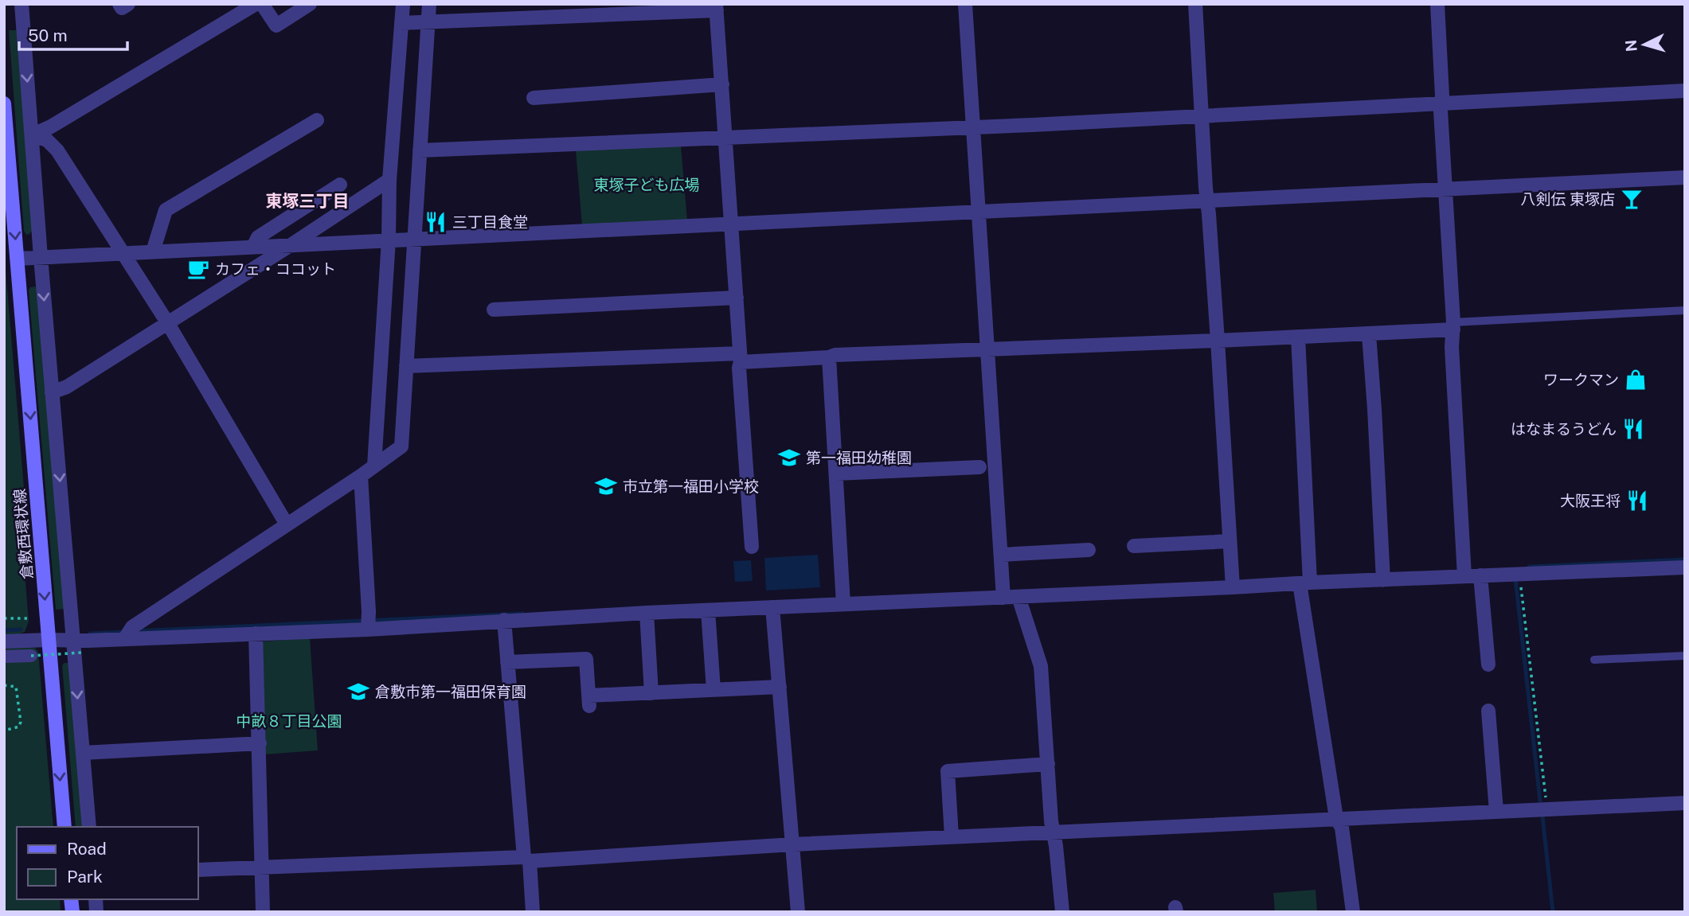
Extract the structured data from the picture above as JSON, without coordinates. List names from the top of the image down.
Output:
{
  "streets": {
    "main road": ["倉敷西環状線"]
  },
  "one_way": ["倉敷西環状線"],
  "districts": ["東塚三丁目"],
  "parks": ["東塚子ども広場", "中畝８丁目公園"],
  "places": {
    "bar": ["八剣伝 東塚店"],
    "restaurant": ["三丁目食堂", "はなまるうどん", "大阪王将"],
    "cafe": ["カフェ・ココット"],
    "shop": ["ワークマン"],
    "school or university": ["第一福田幼稚園", "市立第一福田小学校", "倉敷市第一福田保育園"]
  },
  "legend": ["Road", "Park"],
  "scale_bar": "50 m",
  "north": "left"
}
